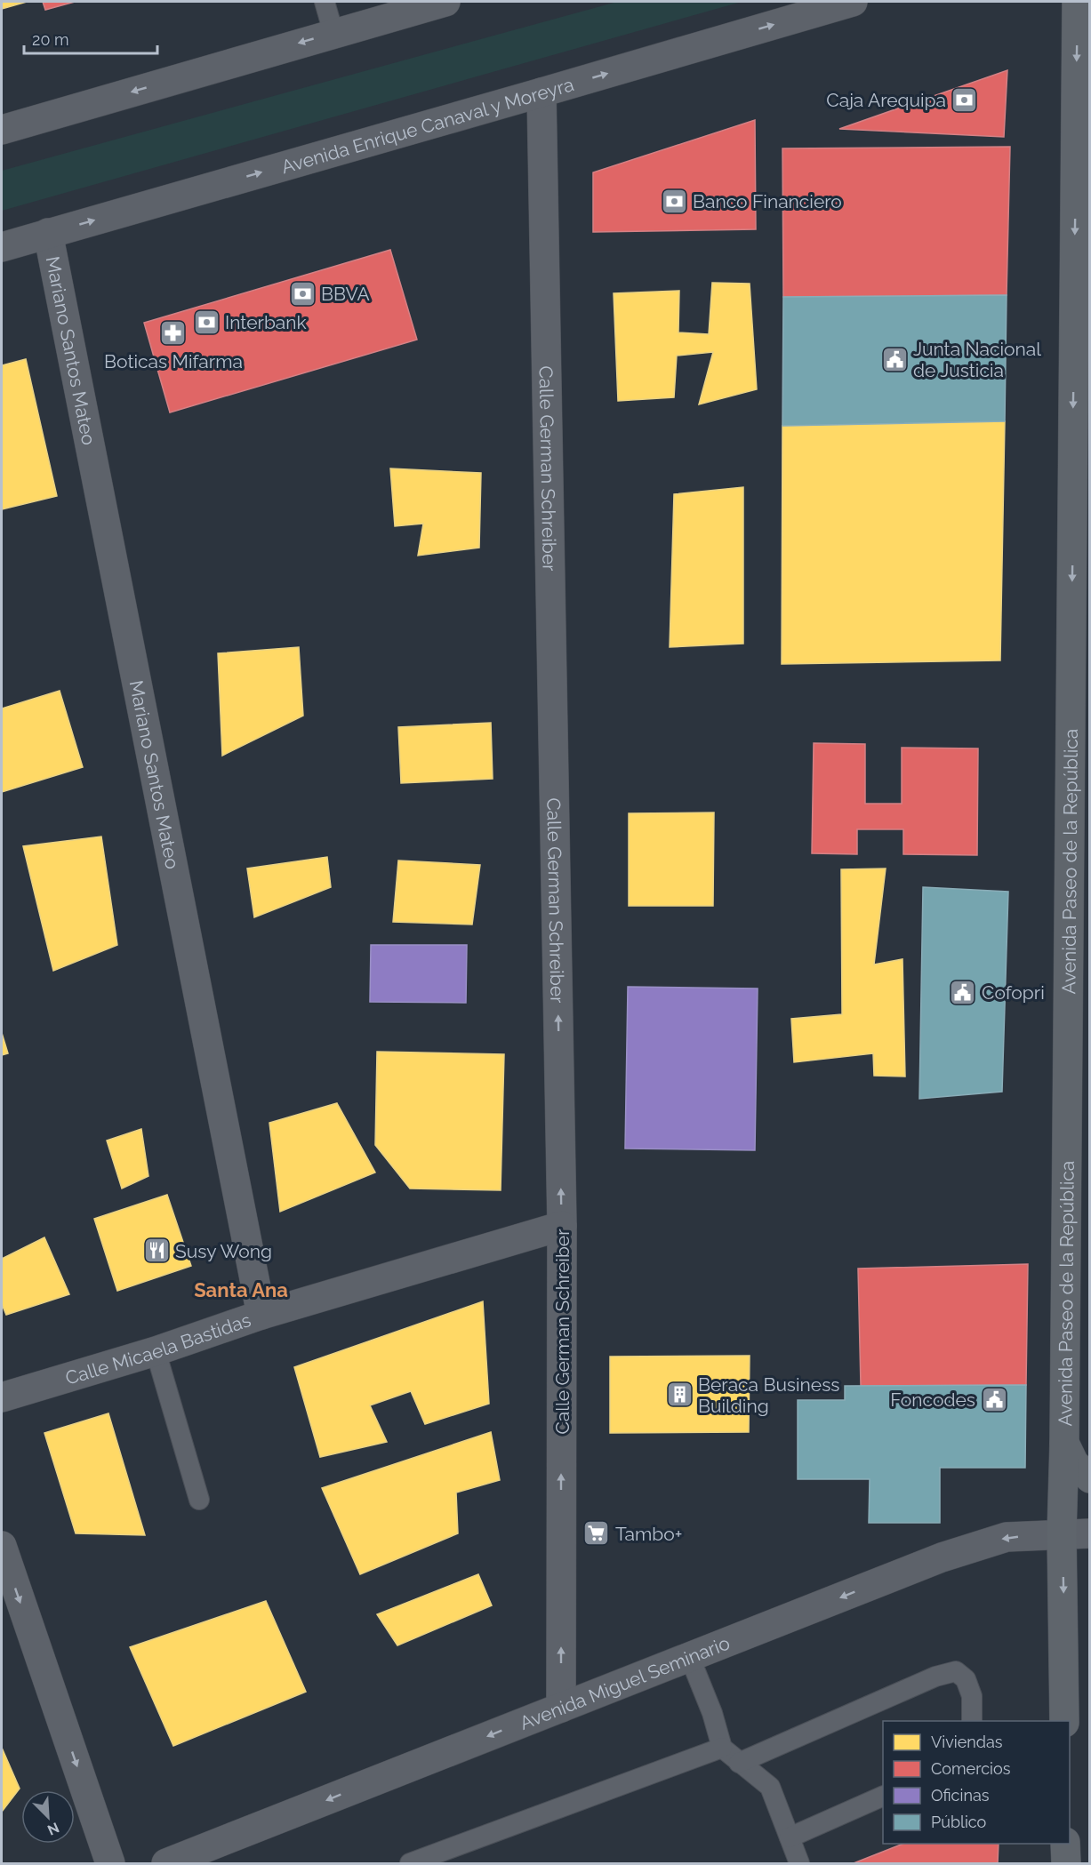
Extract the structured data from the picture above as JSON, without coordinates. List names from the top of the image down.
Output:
{
  "streets": {
    "main road": ["Avenida Paseo de la República"],
    "street": [
      "Avenida Enrique Canaval y Moreyra",
      "Mariano Santos Mateo",
      "Calle German Schreiber",
      "Calle Micaela Bastidas",
      "Avenida Miguel Seminario"
    ]
  },
  "crossings": [
    ["Avenida Enrique Canaval y Moreyra", "Mariano Santos Mateo"],
    ["Avenida Enrique Canaval y Moreyra", "Calle German Schreiber"],
    ["Mariano Santos Mateo", "Calle Micaela Bastidas"],
    ["Calle German Schreiber", "Calle Micaela Bastidas"],
    ["Calle German Schreiber", "Avenida Miguel Seminario"],
    ["Avenida Paseo de la República", "Avenida Miguel Seminario"]
  ],
  "one_way": ["Calle German Schreiber", "Avenida Paseo de la República", "Avenida Miguel Seminario"],
  "districts": ["Santa Ana"],
  "places": {
    "bank": [
      "Caja Arequipa",
      "Banco Financiero",
      "BBVA",
      "Interbank"
    ],
    "pharmacy": ["Boticas Mifarma"],
    "public building": ["Junta Nacional de Justicia", "Cofopri", "Foncodes"],
    "restaurant": ["Susy Wong"],
    "building": ["Beraca Business Building"],
    "supermarket": ["Tambo+"]
  },
  "legend": [
    "Viviendas",
    "Comercios",
    "Oficinas",
    "Público"
  ],
  "scale_bar": "20 m",
  "north": "bottom right"
}
